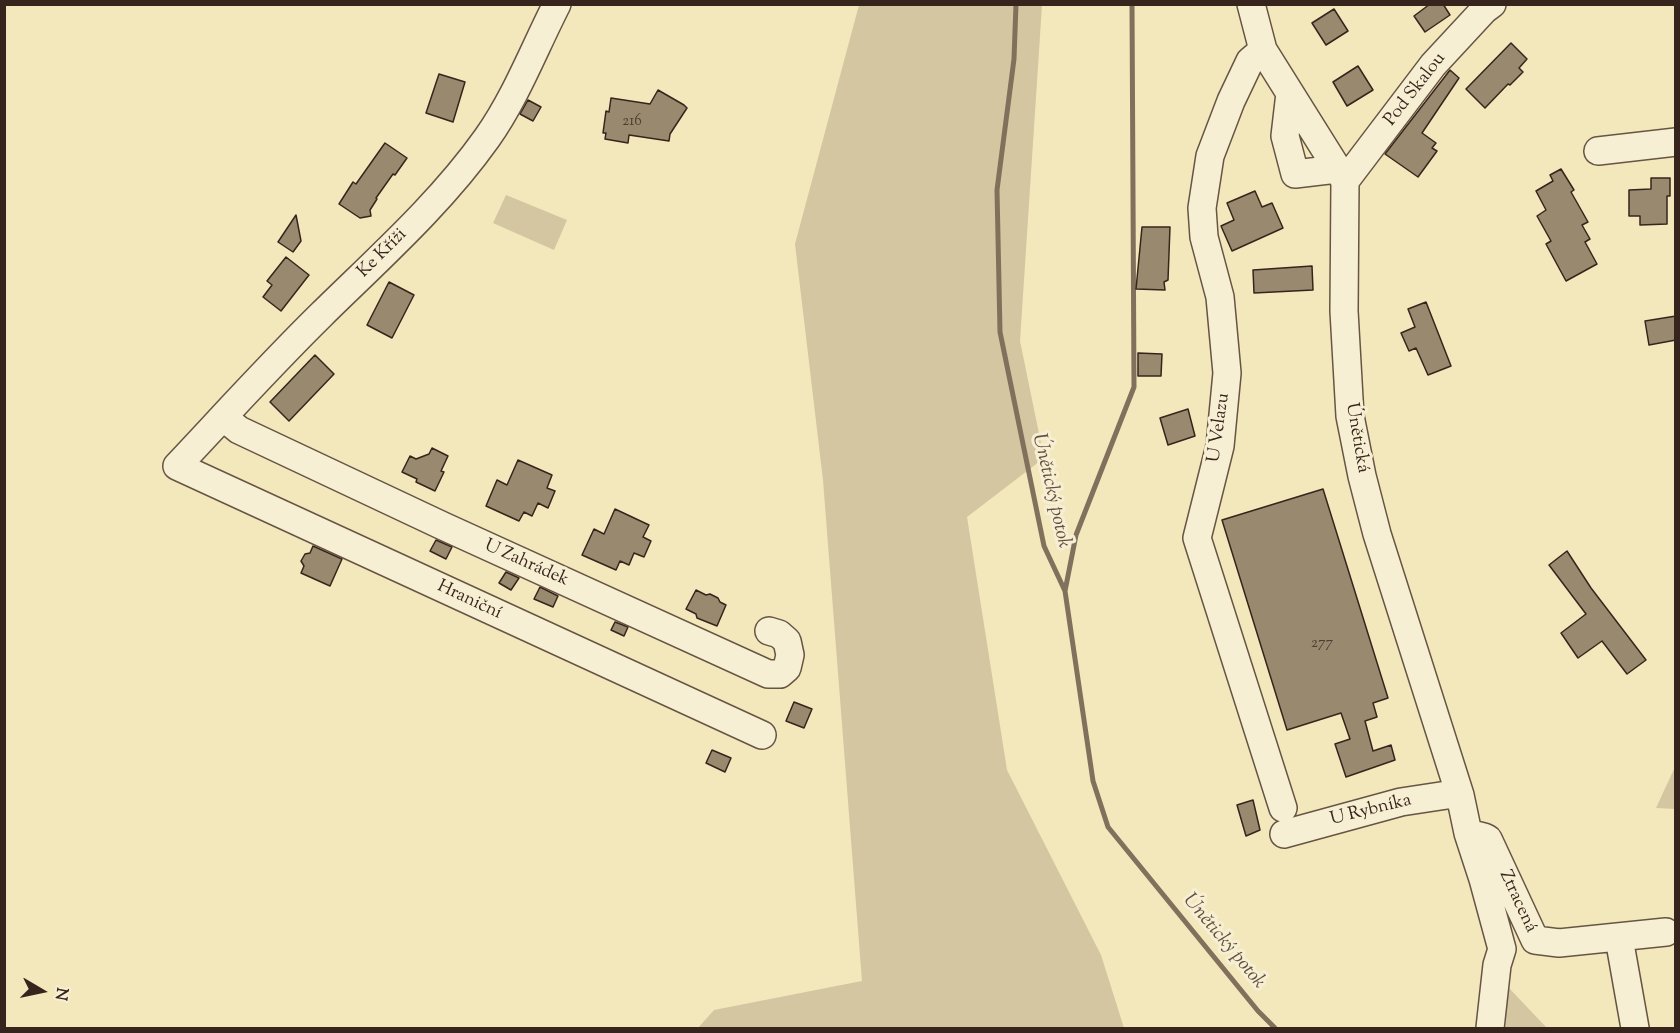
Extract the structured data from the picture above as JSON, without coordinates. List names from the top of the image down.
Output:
{
  "streets": {
    "street": [
      "Pod Skalou",
      "Ke Kříži",
      "U Velazu",
      "Únětická",
      "U Zahrádek",
      "Hraniční",
      "U Rybníka",
      "Ztracená"
    ]
  },
  "crossings": [
    ["Pod Skalou", "Únětická"],
    ["Ke Kříži", "U Zahrádek"],
    ["Ke Kříži", "Hraniční"],
    ["U Velazu", "U Rybníka"],
    ["Únětická", "U Rybníka"],
    ["Únětická", "Ztracená"]
  ],
  "water": ["Únětický potok"],
  "house_numbers": ["216", "277"],
  "north": "right"
}
